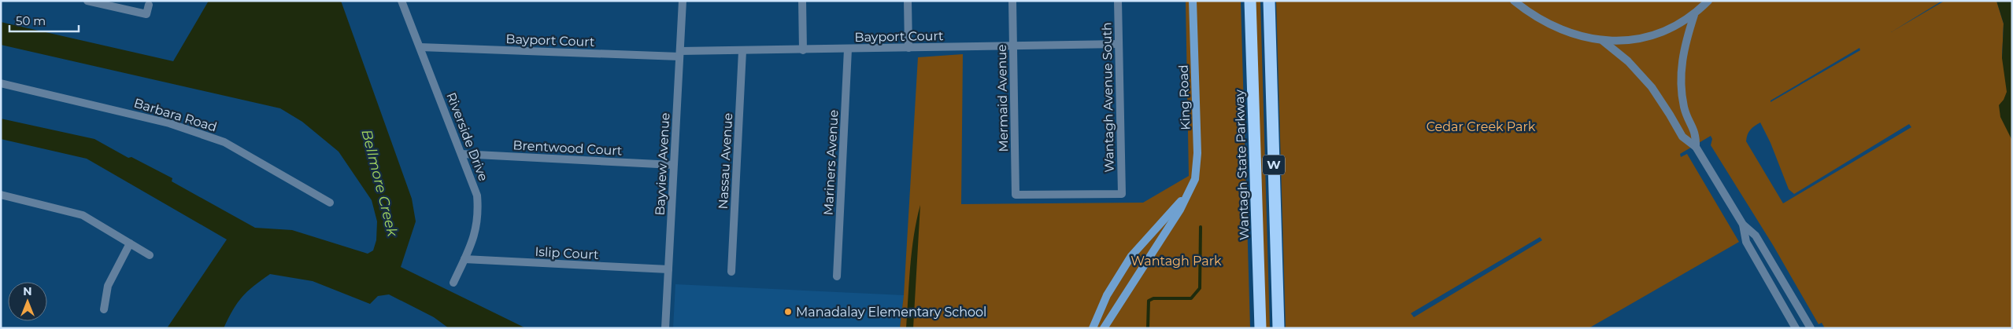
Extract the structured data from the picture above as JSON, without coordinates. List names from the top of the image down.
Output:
{
  "streets": {
    "highway": ["Wantagh State Parkway", "W"],
    "street": [
      "Bayport Court",
      "Wantagh Avenue South",
      "King Road",
      "Mermaid Avenue",
      "Barbara Road",
      "Riverside Drive",
      "Brentwood Court",
      "Nassau Avenue",
      "Mariners Avenue",
      "Bayview Avenue",
      "Islip Court"
    ]
  },
  "crossings": [
    ["Bayport Court", "Wantagh Avenue South"],
    ["Bayport Court", "Mermaid Avenue"],
    ["Bayport Court", "Riverside Drive"],
    ["Bayport Court", "Nassau Avenue"],
    ["Bayport Court", "Mariners Avenue"],
    ["Bayport Court", "Bayview Avenue"],
    ["Wantagh Avenue South", "Mermaid Avenue"],
    ["Riverside Drive", "Brentwood Court"],
    ["Riverside Drive", "Islip Court"],
    ["Brentwood Court", "Bayview Avenue"],
    ["Bayview Avenue", "Islip Court"]
  ],
  "water": ["Bellmore Creek"],
  "parks": ["Cedar Creek Park", "Wantagh Park"],
  "places": ["Manadalay Elementary School"],
  "scale_bar": "50 m",
  "north": "top"
}
